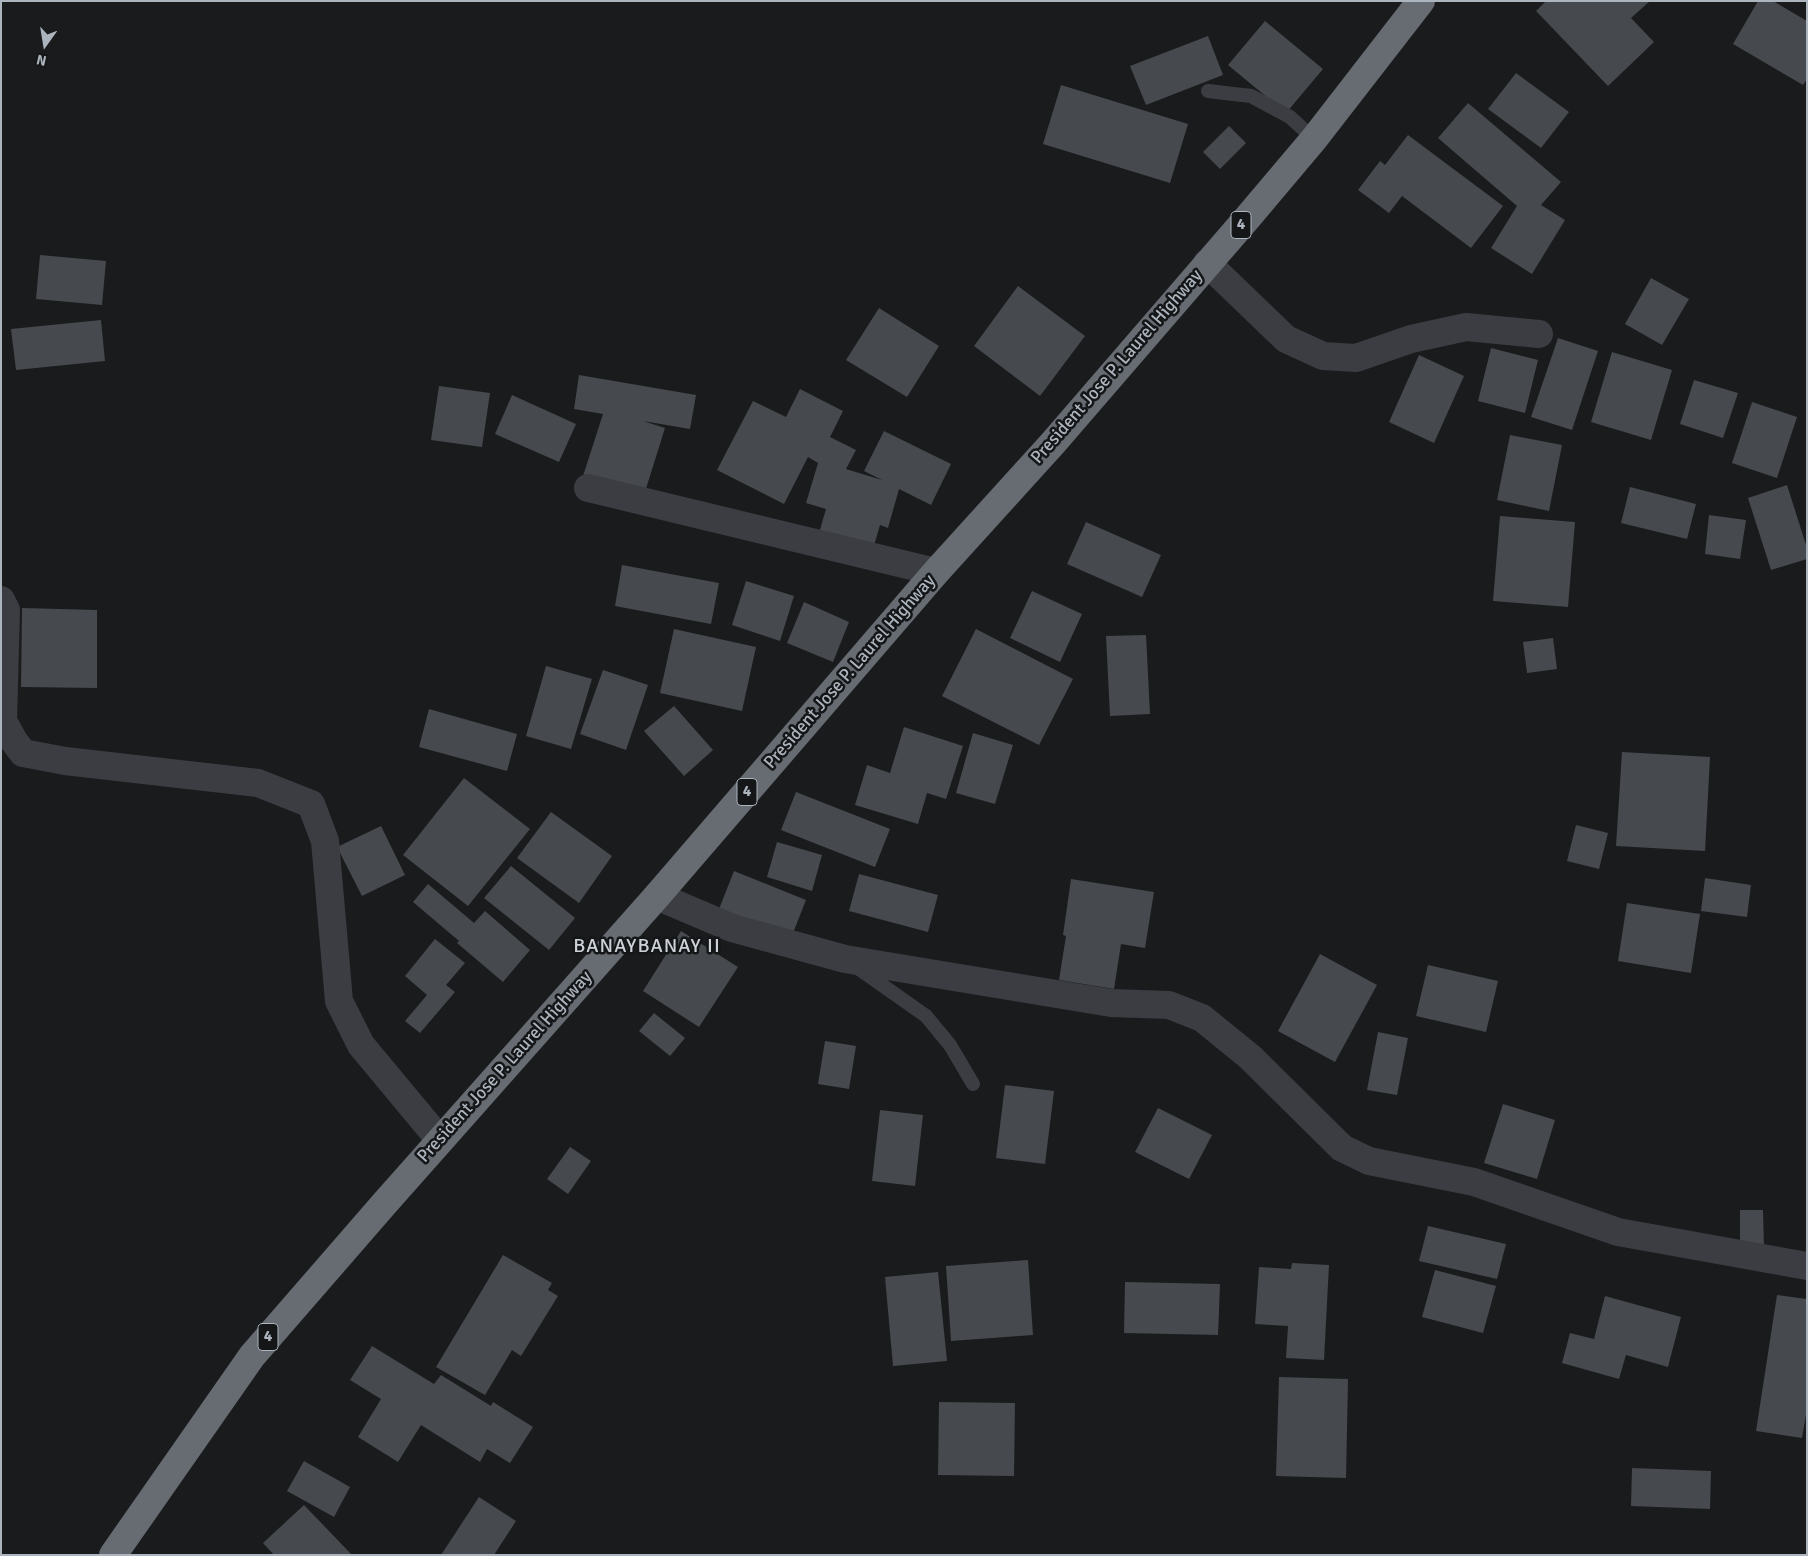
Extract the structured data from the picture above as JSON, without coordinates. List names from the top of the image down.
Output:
{
  "streets": {
    "highway": ["4", "President Jose P. Laurel Highway"]
  },
  "districts": ["BANAYBANAY II"],
  "north": "bottom"
}
